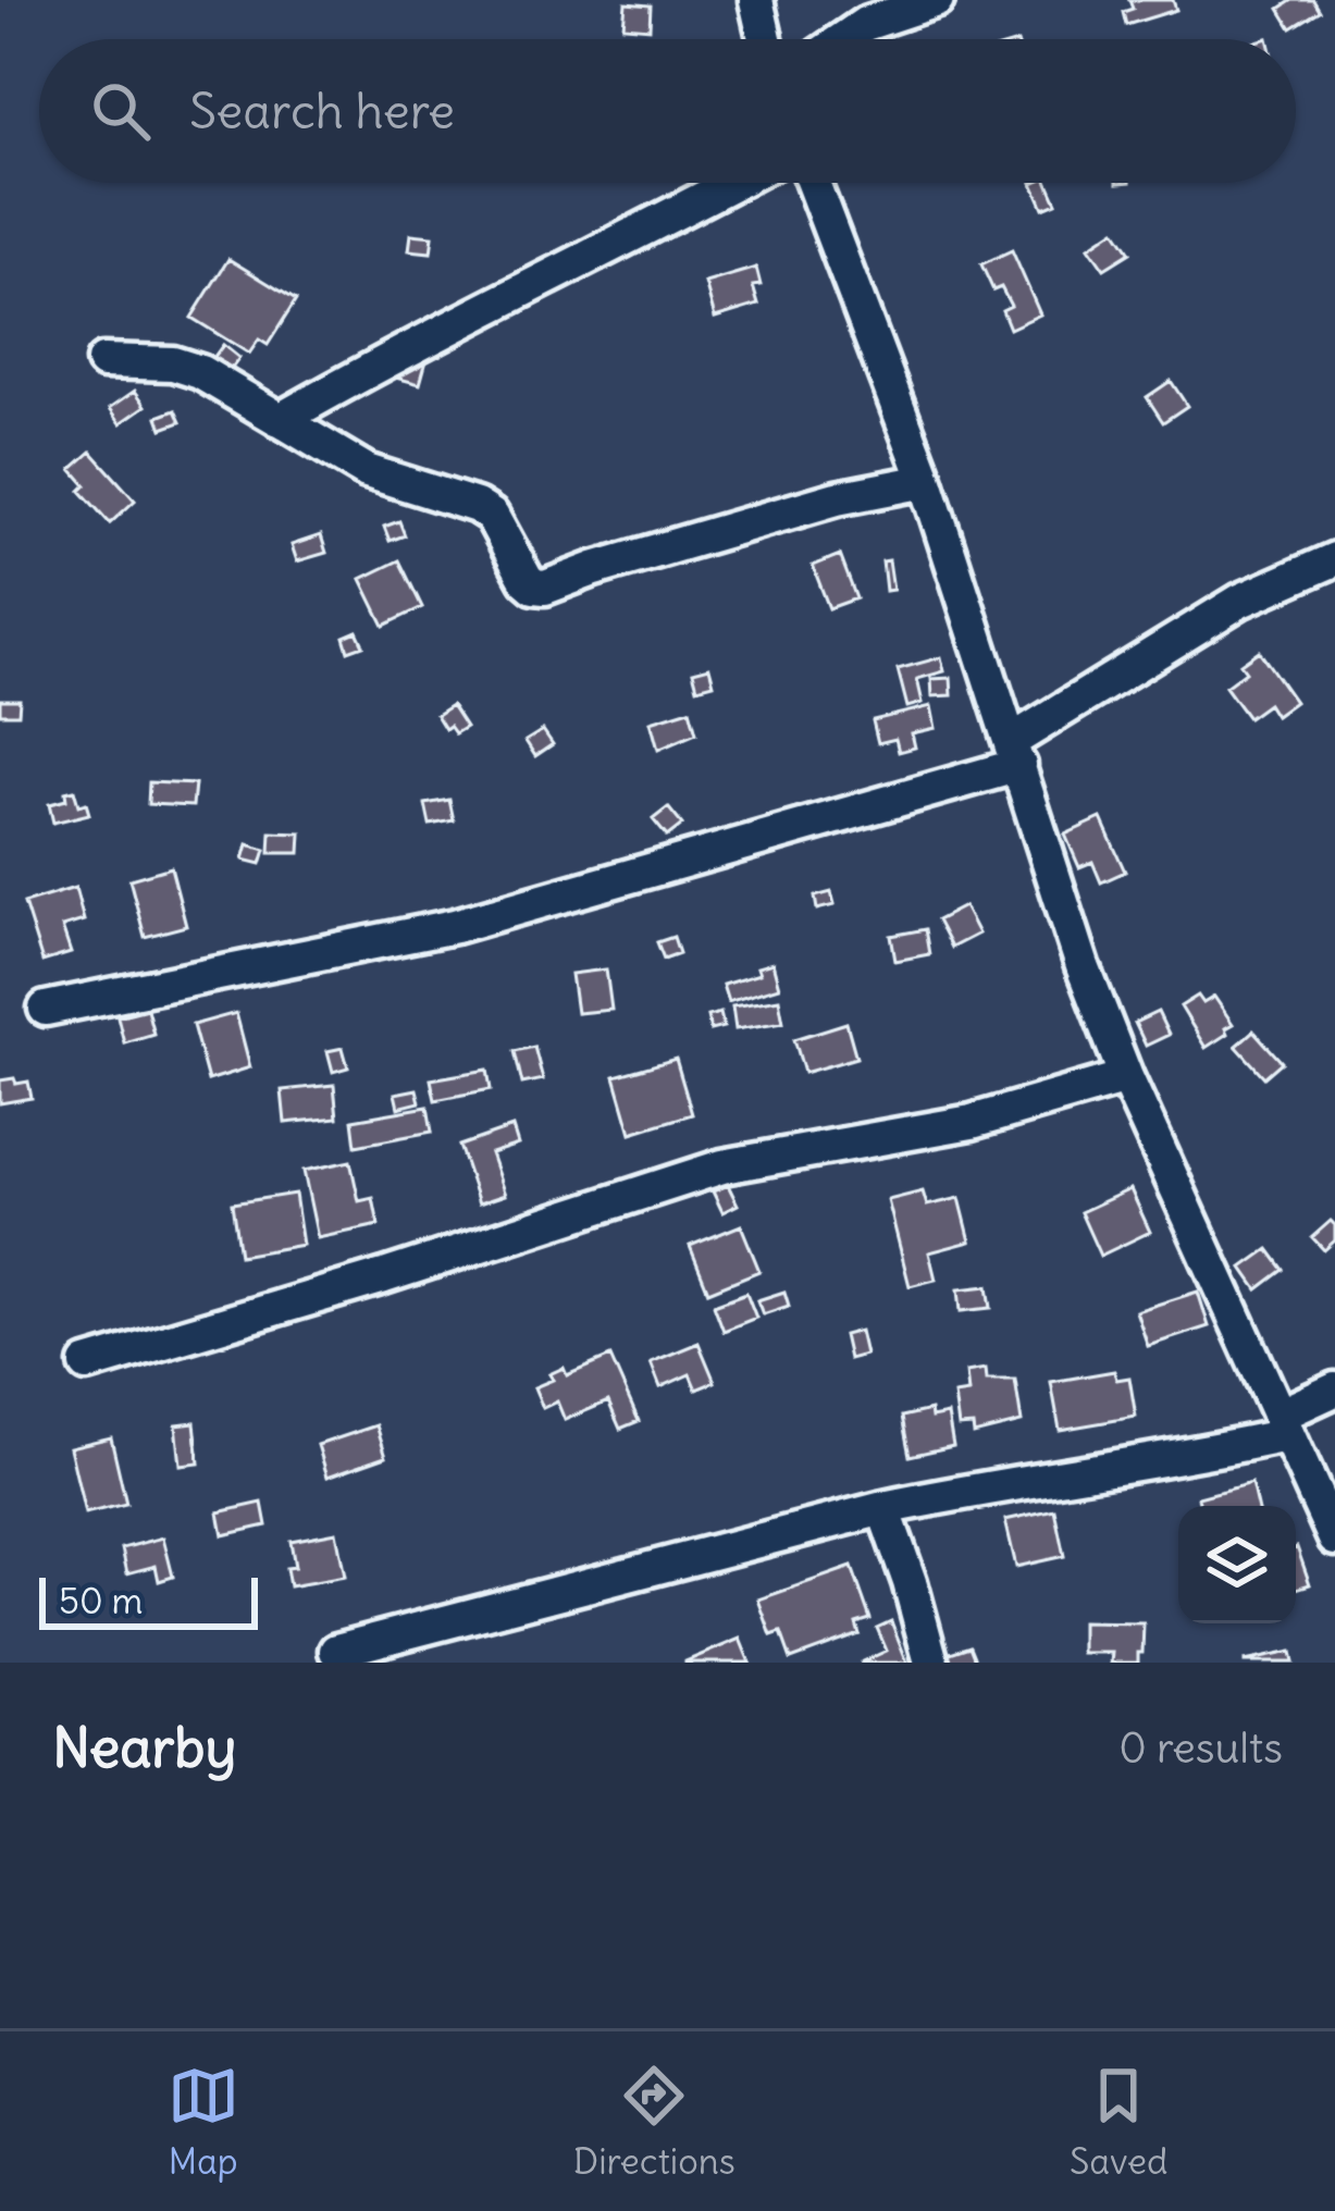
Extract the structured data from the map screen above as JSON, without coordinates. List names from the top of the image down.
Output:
{
  "scale_bar": "50 m",
  "page": {
    "search": "Search here",
    "scale": "50 m",
    "heading": ["Nearby", "0 results"],
    "nav": ["Map", "Directions", "Saved"]
  }
}
